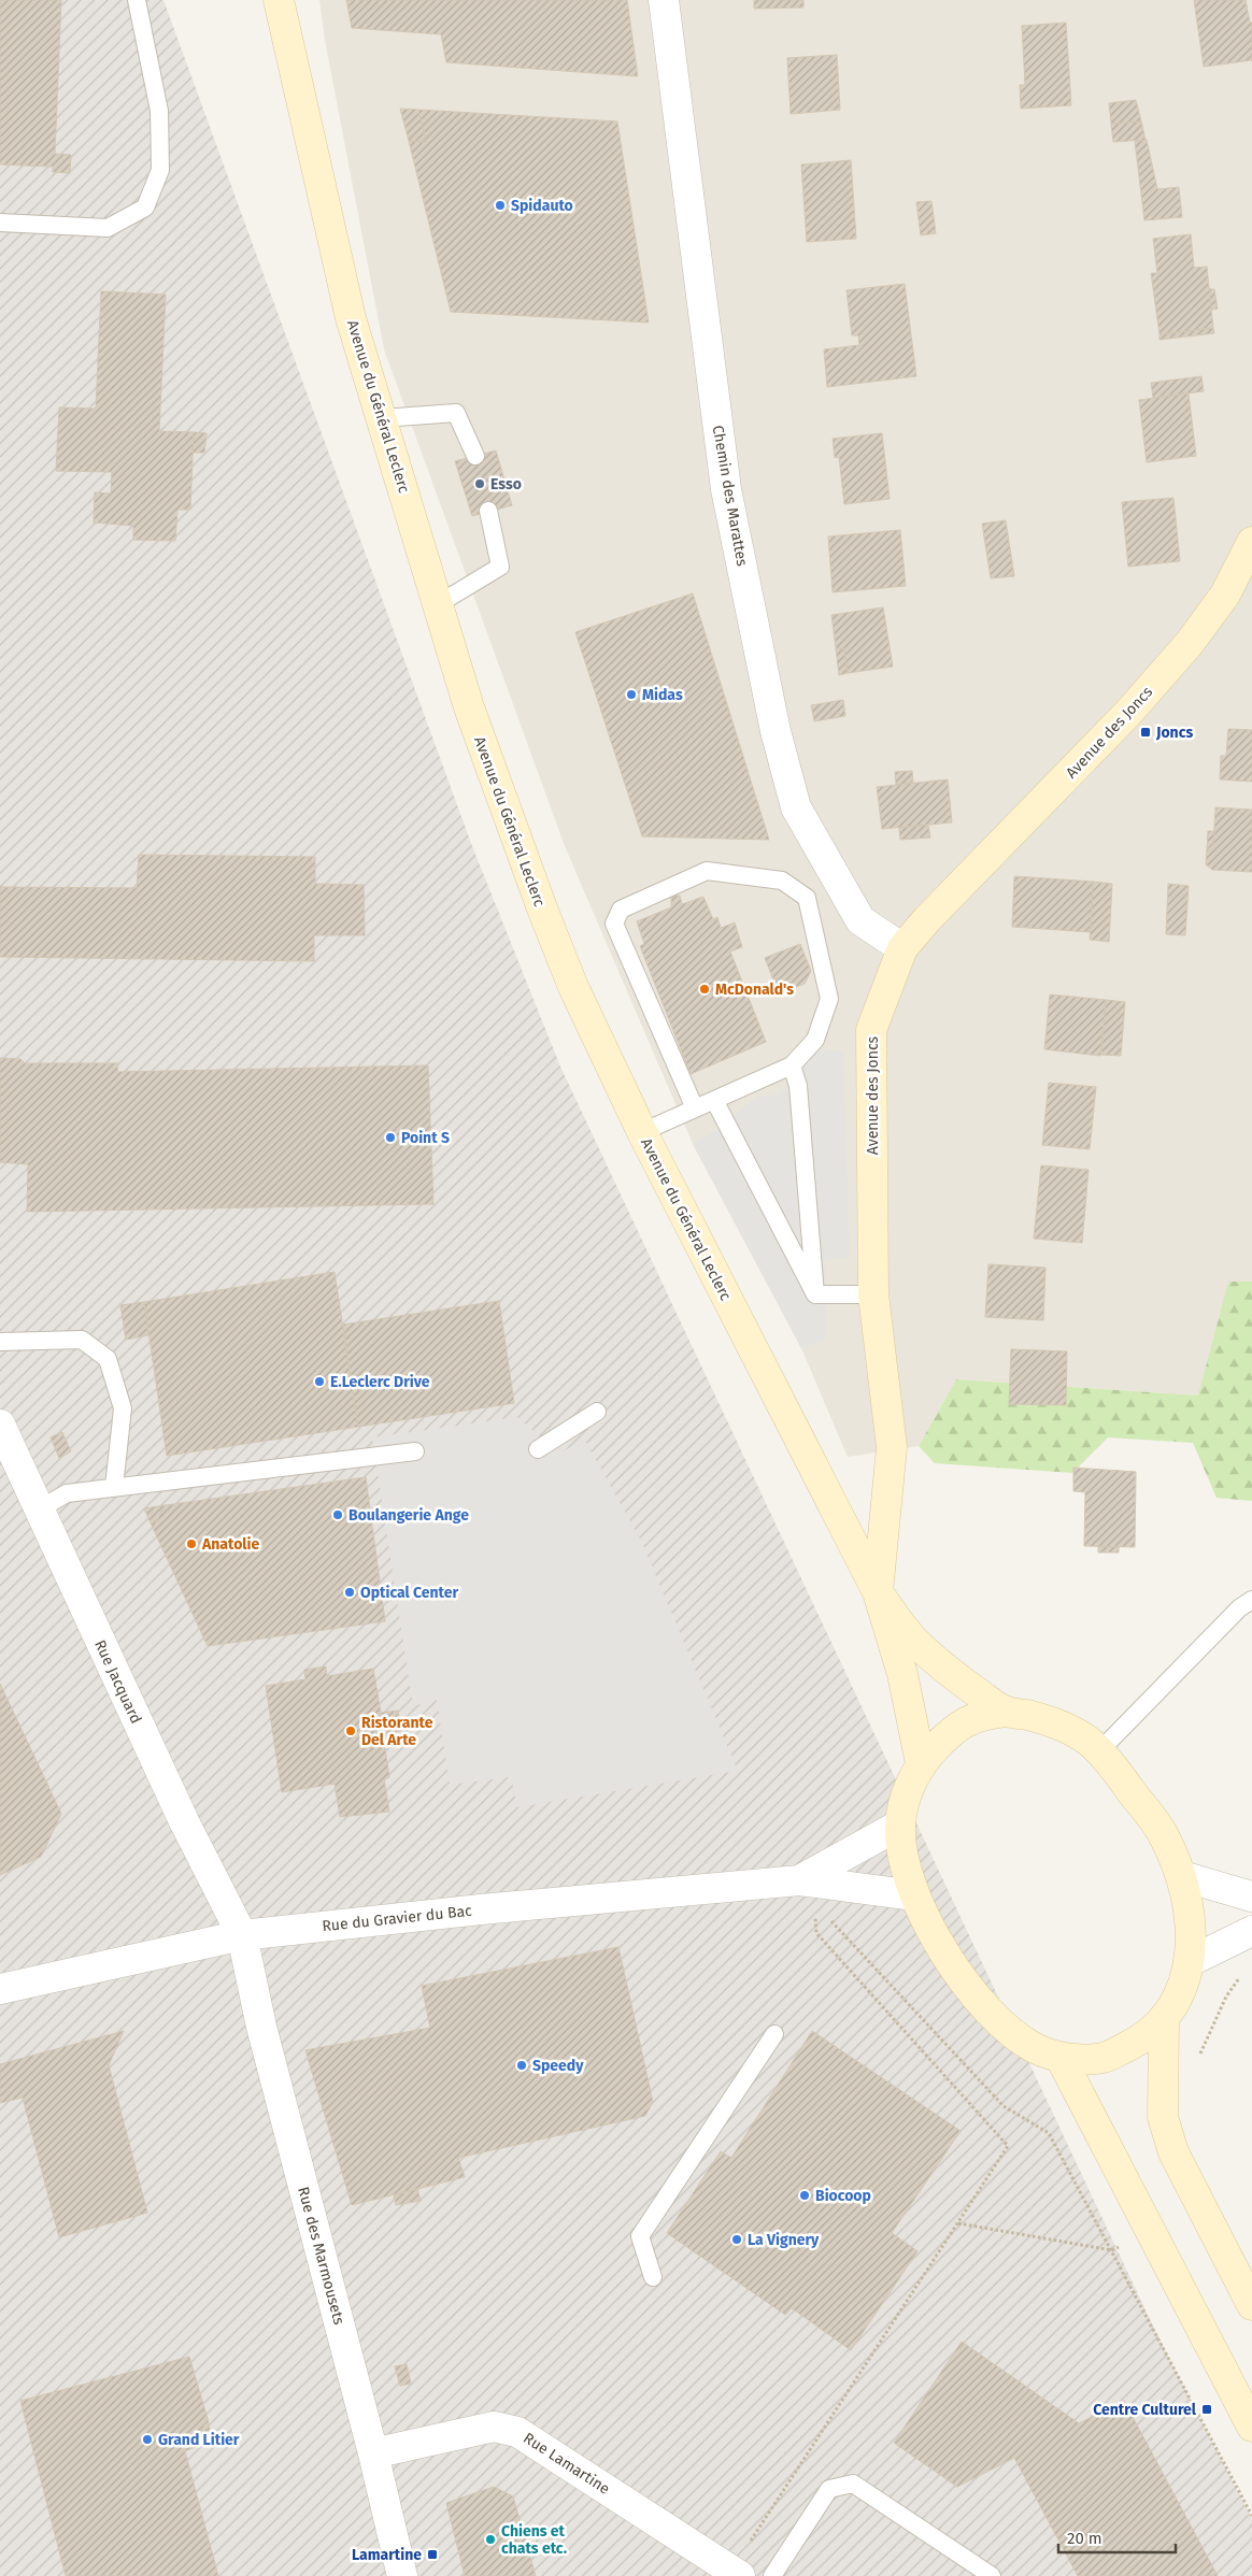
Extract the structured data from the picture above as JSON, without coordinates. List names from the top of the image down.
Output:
{
  "streets": {
    "main road": ["Avenue du Général Leclerc", "Avenue des Joncs"],
    "street": [
      "Chemin des Marattes",
      "Rue Jacquard",
      "Rue du Gravier du Bac",
      "Rue des Marmousets",
      "Rue Lamartine"
    ]
  },
  "crossings": [
    ["Avenue du Général Leclerc", "Avenue des Joncs"],
    ["Chemin des Marattes", "Avenue des Joncs"],
    ["Rue Jacquard", "Rue du Gravier du Bac"],
    ["Rue Jacquard", "Rue des Marmousets"],
    ["Rue du Gravier du Bac", "Rue des Marmousets"],
    ["Rue des Marmousets", "Rue Lamartine"]
  ],
  "places": {
    "other": [
      "Spidauto",
      "Esso",
      "Midas",
      "McDonald's",
      "Point S",
      "E.Leclerc Drive",
      "Boulangerie Ange",
      "Anatolie",
      "Optical Center",
      "Ristorante Del Arte",
      "Speedy",
      "Biocoop",
      "La Vignery",
      "Grand Litier",
      "Chiens et chats etc."
    ],
    "transit": ["Joncs", "Centre Culturel", "Lamartine"]
  },
  "scale_bar": "20 m"
}
